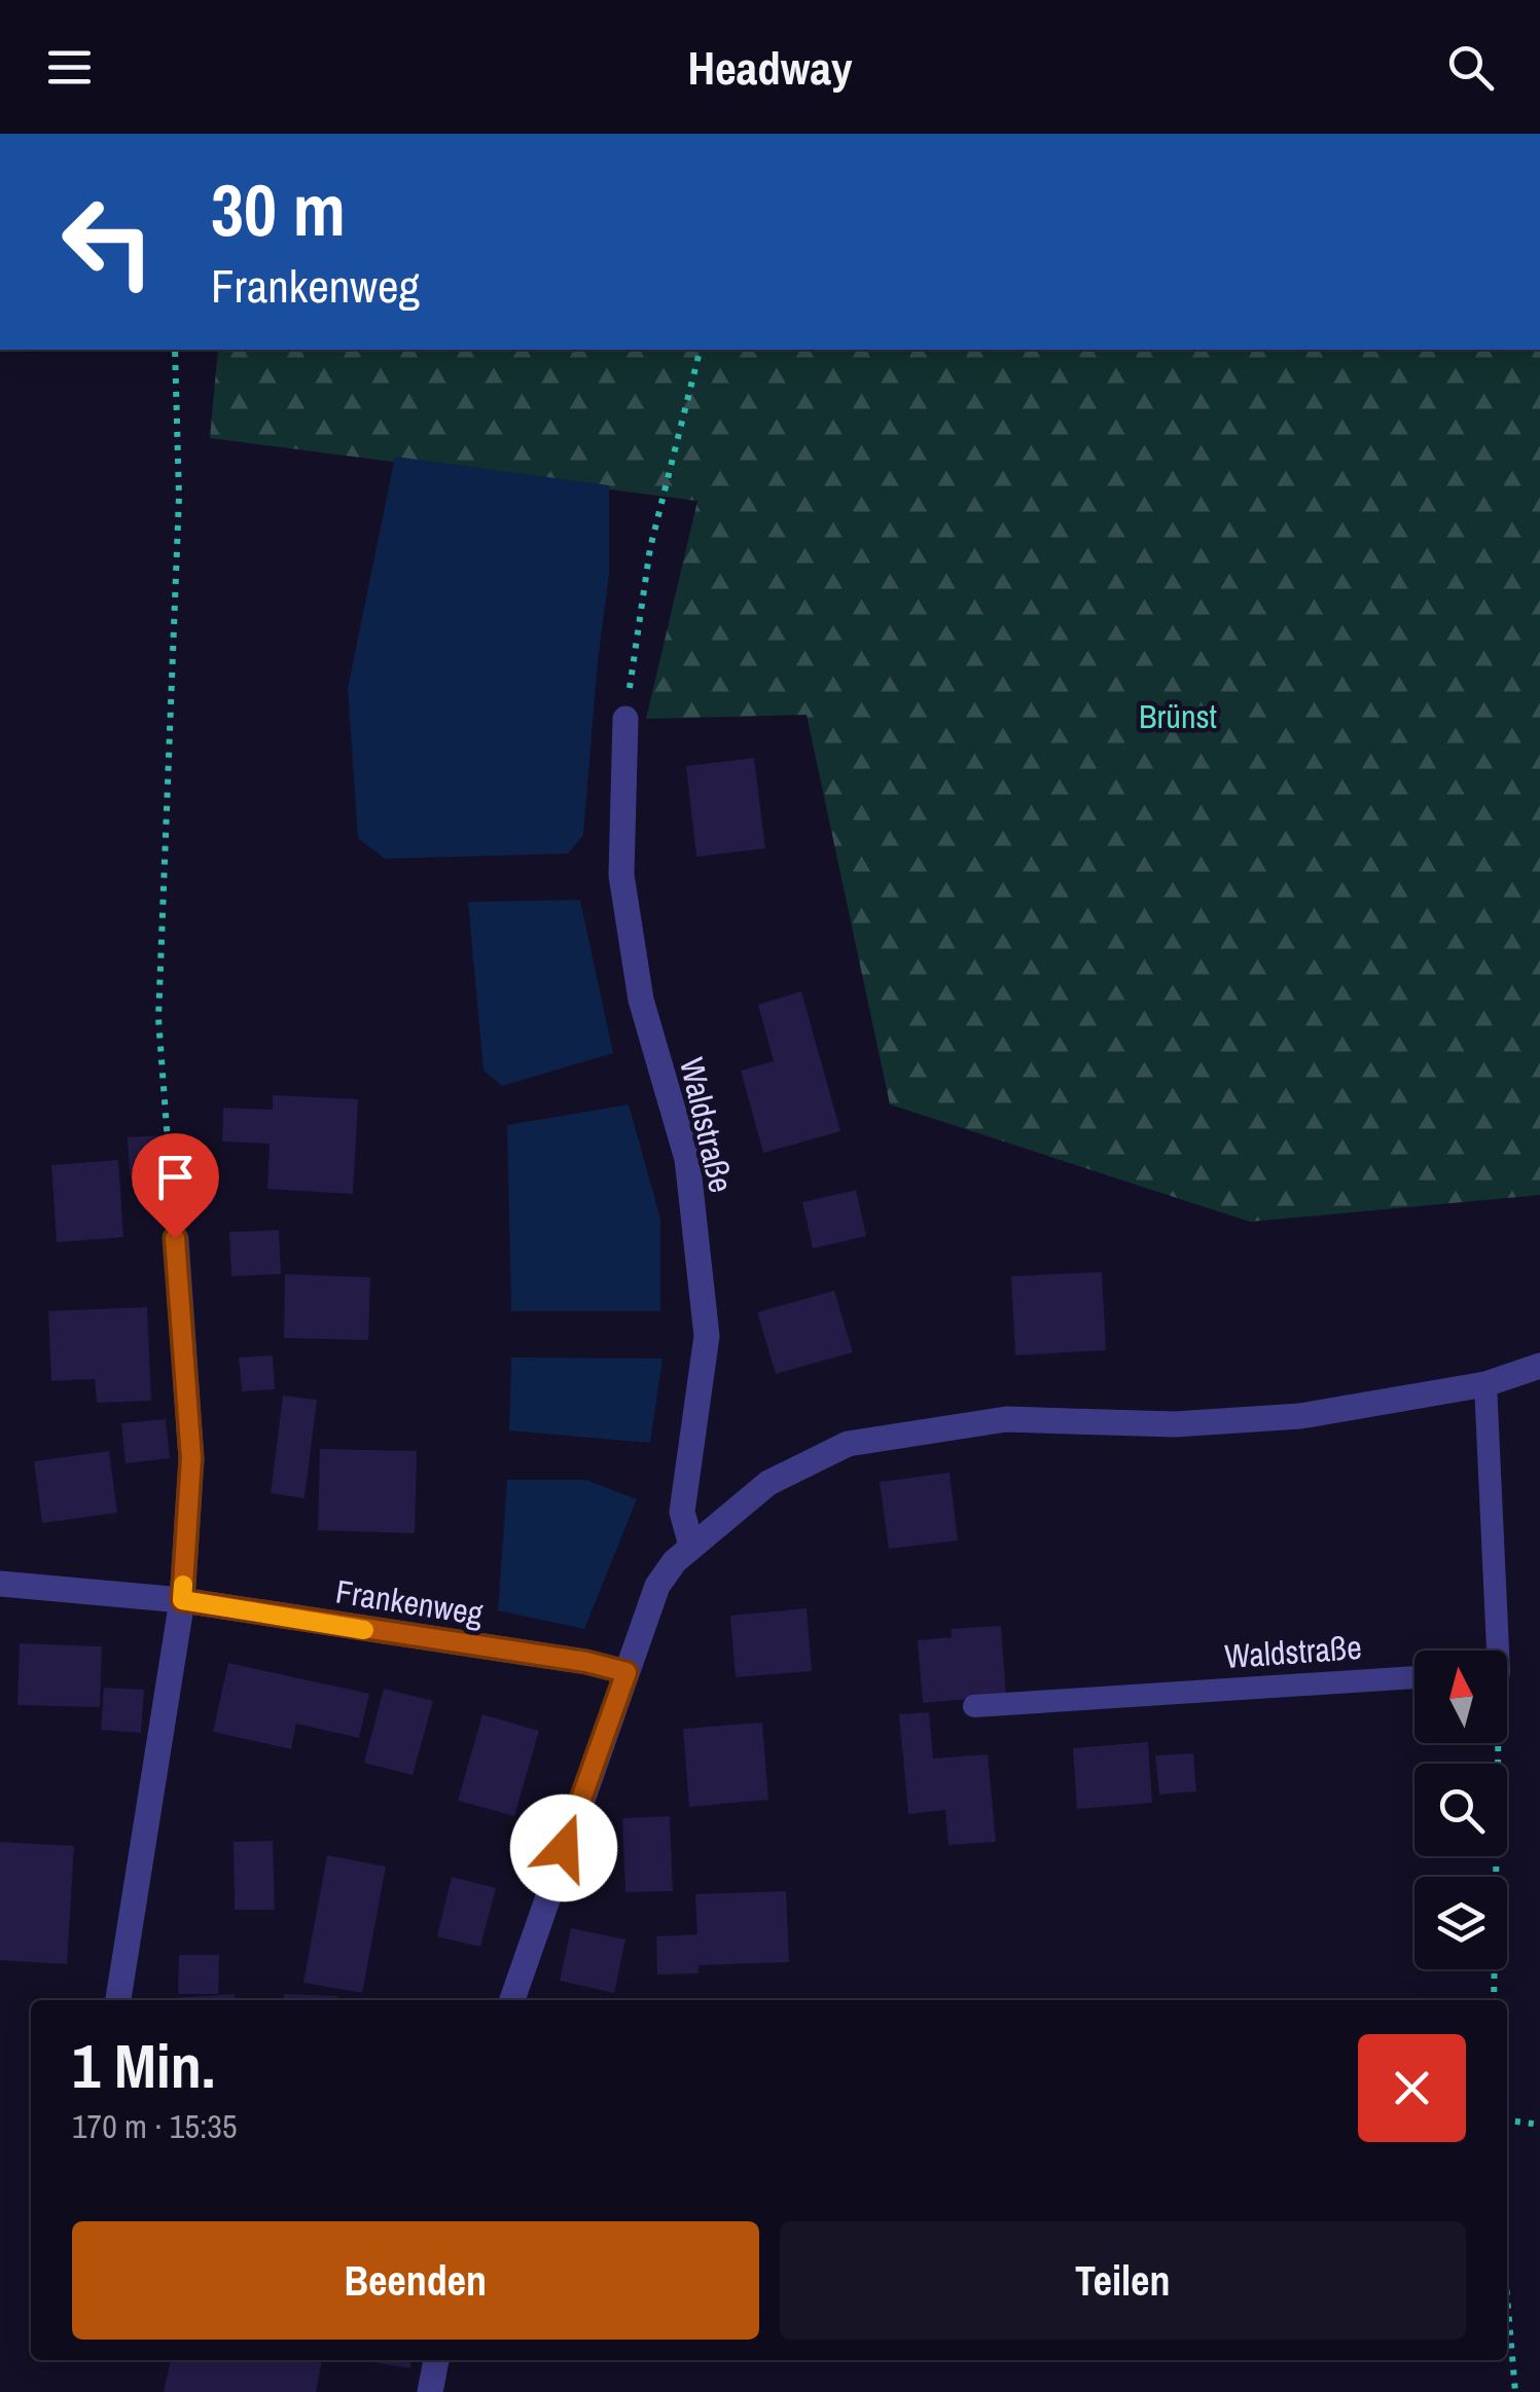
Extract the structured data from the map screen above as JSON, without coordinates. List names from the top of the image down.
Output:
{
  "streets": {
    "street": ["Waldstraße", "Frankenweg"]
  },
  "parks": ["Brünst"],
  "north": "top",
  "page": {
    "header": "Headway",
    "turn": ["30 m", "Frankenweg"],
    "heading": ["1 Min.", "170 m · 15:35"],
    "buttons": ["Beenden", "Teilen"]
  }
}
